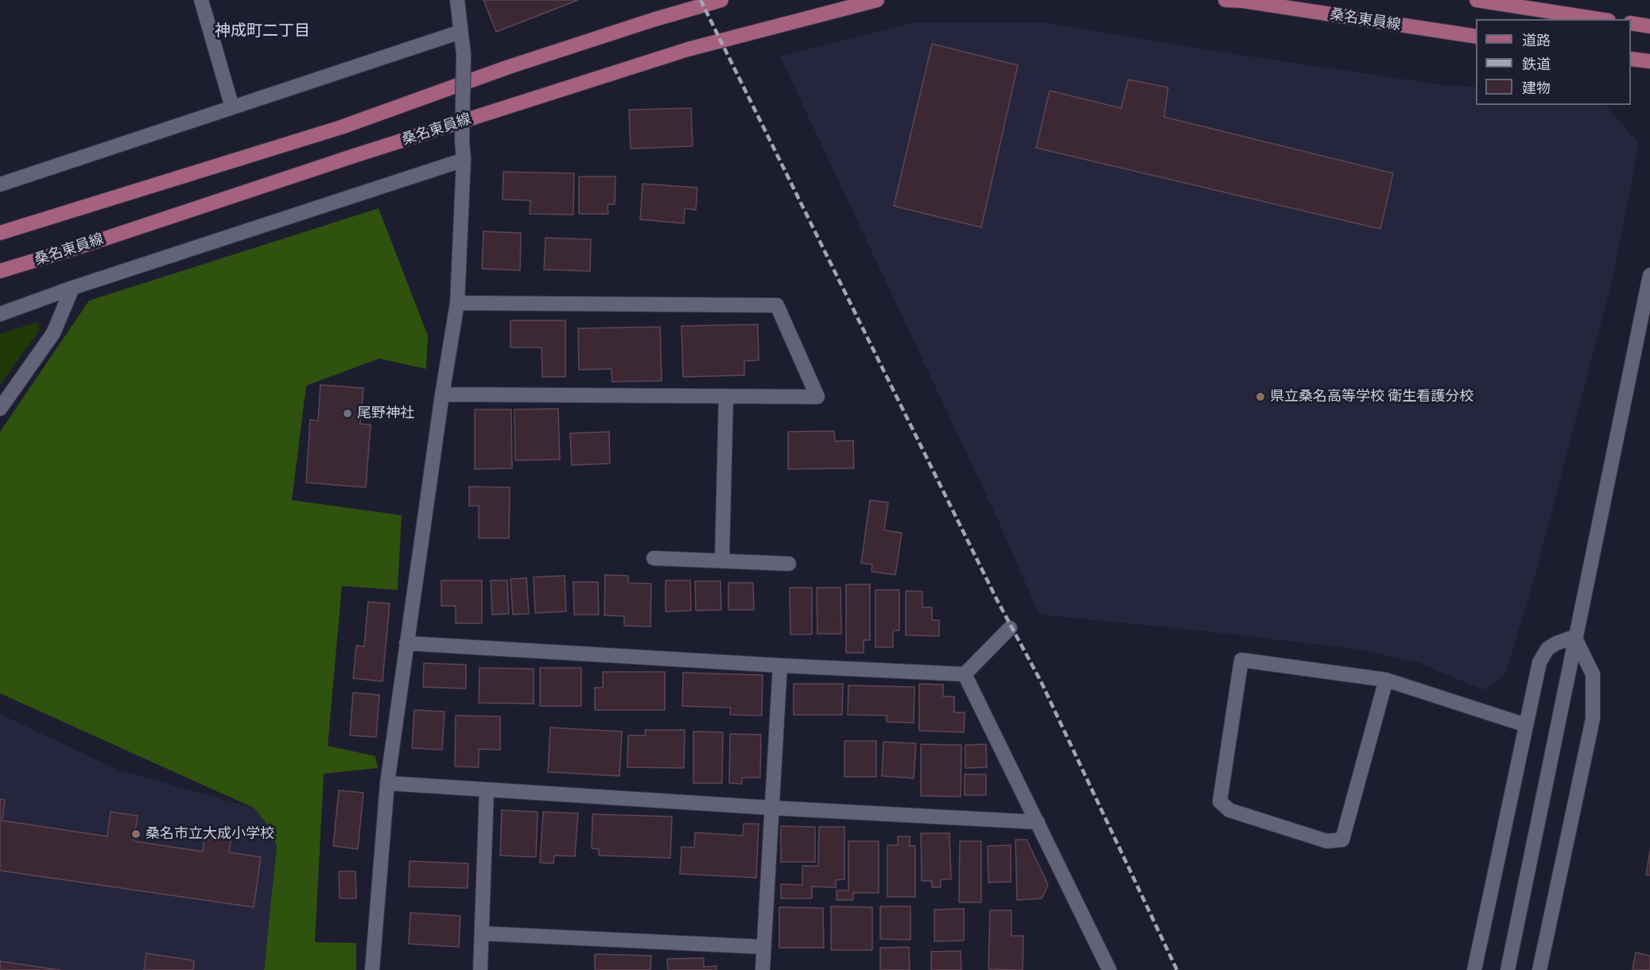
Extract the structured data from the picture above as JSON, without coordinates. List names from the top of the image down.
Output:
{
  "streets": {
    "main road": ["桑名東員線"]
  },
  "districts": ["神成町二丁目"],
  "places": ["県立桑名高等学校 衛生看護分校", "尾野神社", "桑名市立大成小学校"],
  "legend": ["道路", "鉄道", "建物"]
}
